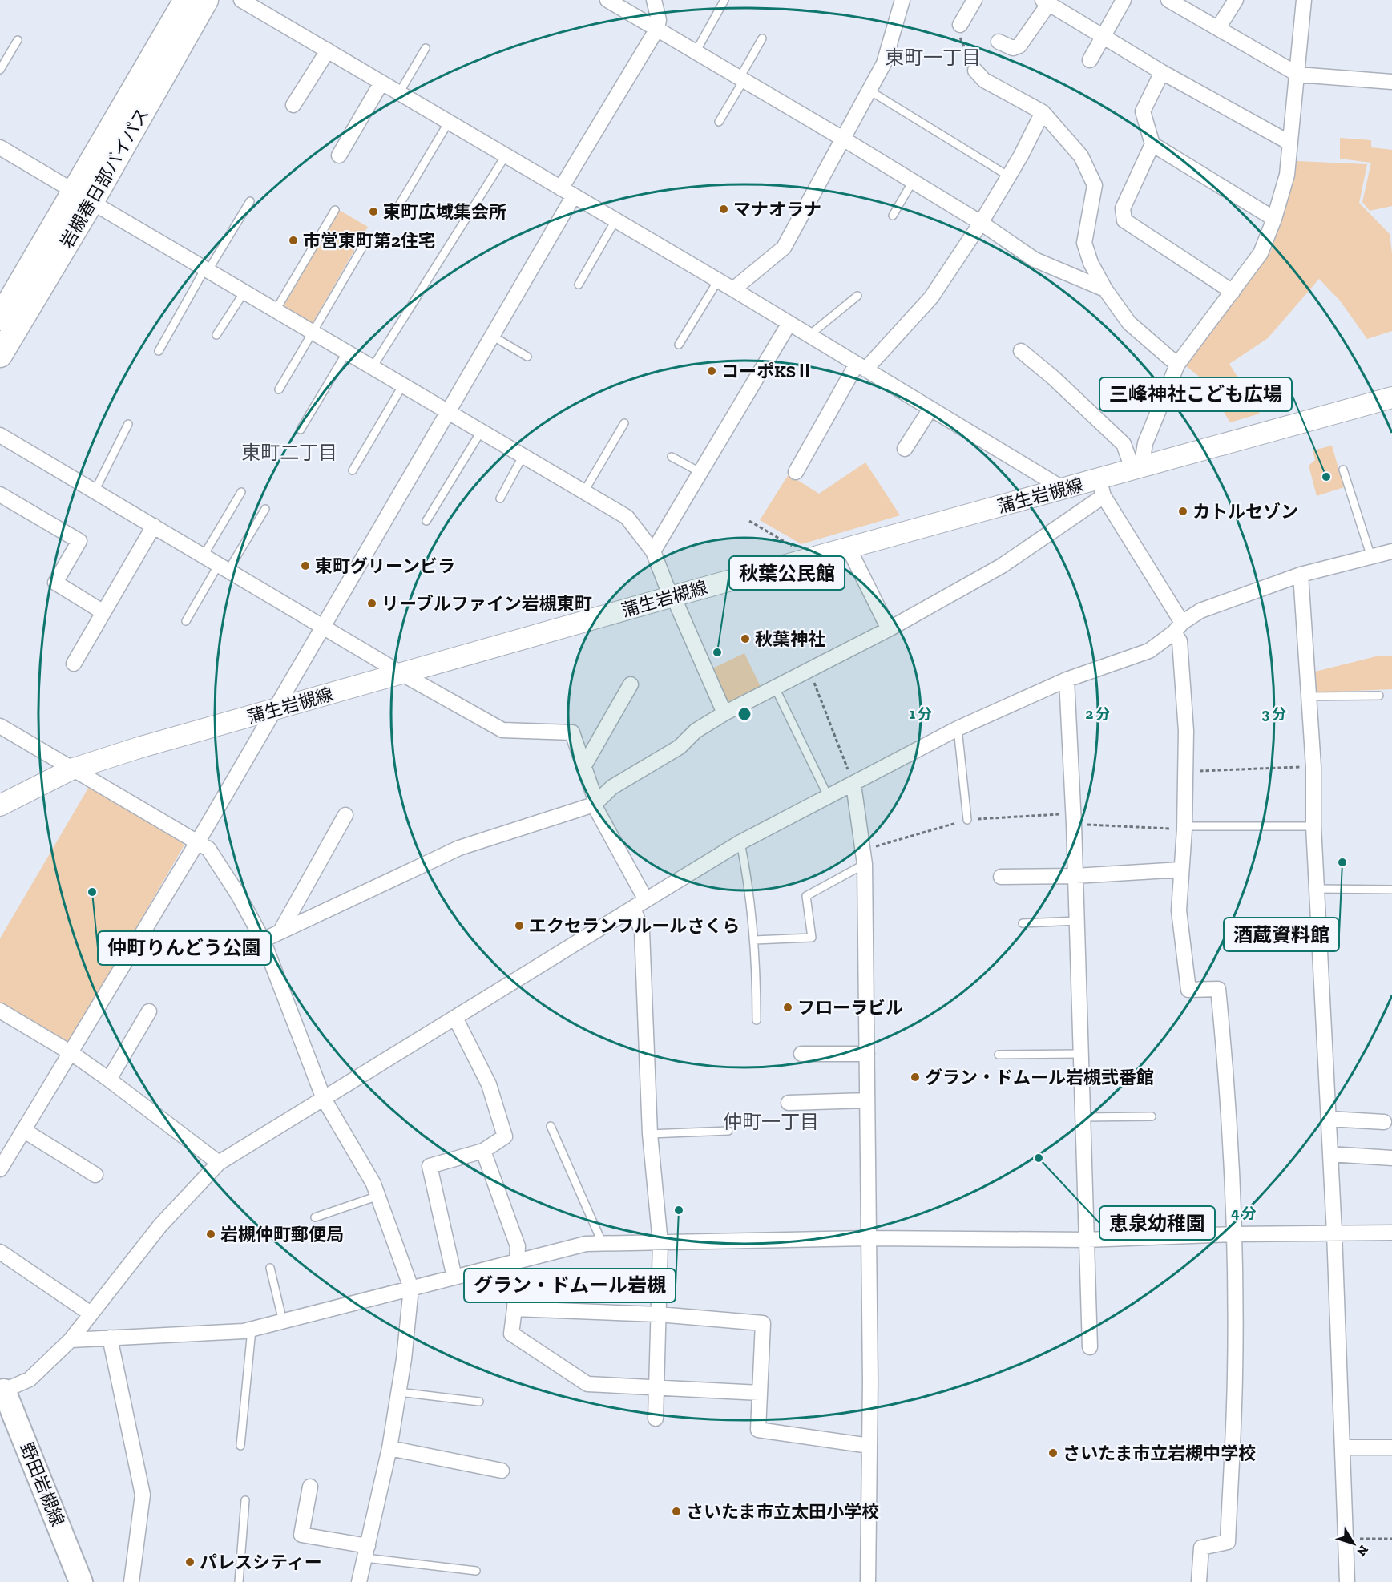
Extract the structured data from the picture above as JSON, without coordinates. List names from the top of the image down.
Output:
{
  "streets": {
    "highway": ["岩槻春日部バイパス"],
    "main road": ["蒲生岩槻線", "野田岩槻線"]
  },
  "districts": ["東町一丁目", "東町二丁目", "仲町一丁目"],
  "places": [
    "マナオラナ",
    "東町広域集会所",
    "市営東町第2住宅",
    "コーポKSⅡ",
    "三峰神社こども広場",
    "カトルセゾン",
    "東町グリーンビラ",
    "リーブルファイン岩槻東町",
    "秋葉神社",
    "秋葉公民館",
    "酒蔵資料館",
    "仲町りんどう公園",
    "エクセランフルールさくら",
    "フローラビル",
    "グラン・ドムール岩槻弐番館",
    "恵泉幼稚園",
    "グラン・ドムール岩槻",
    "岩槻仲町郵便局",
    "さいたま市立岩槻中学校",
    "さいたま市立太田小学校",
    "パレスシティー"
  ],
  "north": "bottom right",
  "rings": [
    "1 分",
    "2 分",
    "3 分",
    "4 分"
  ]
}
